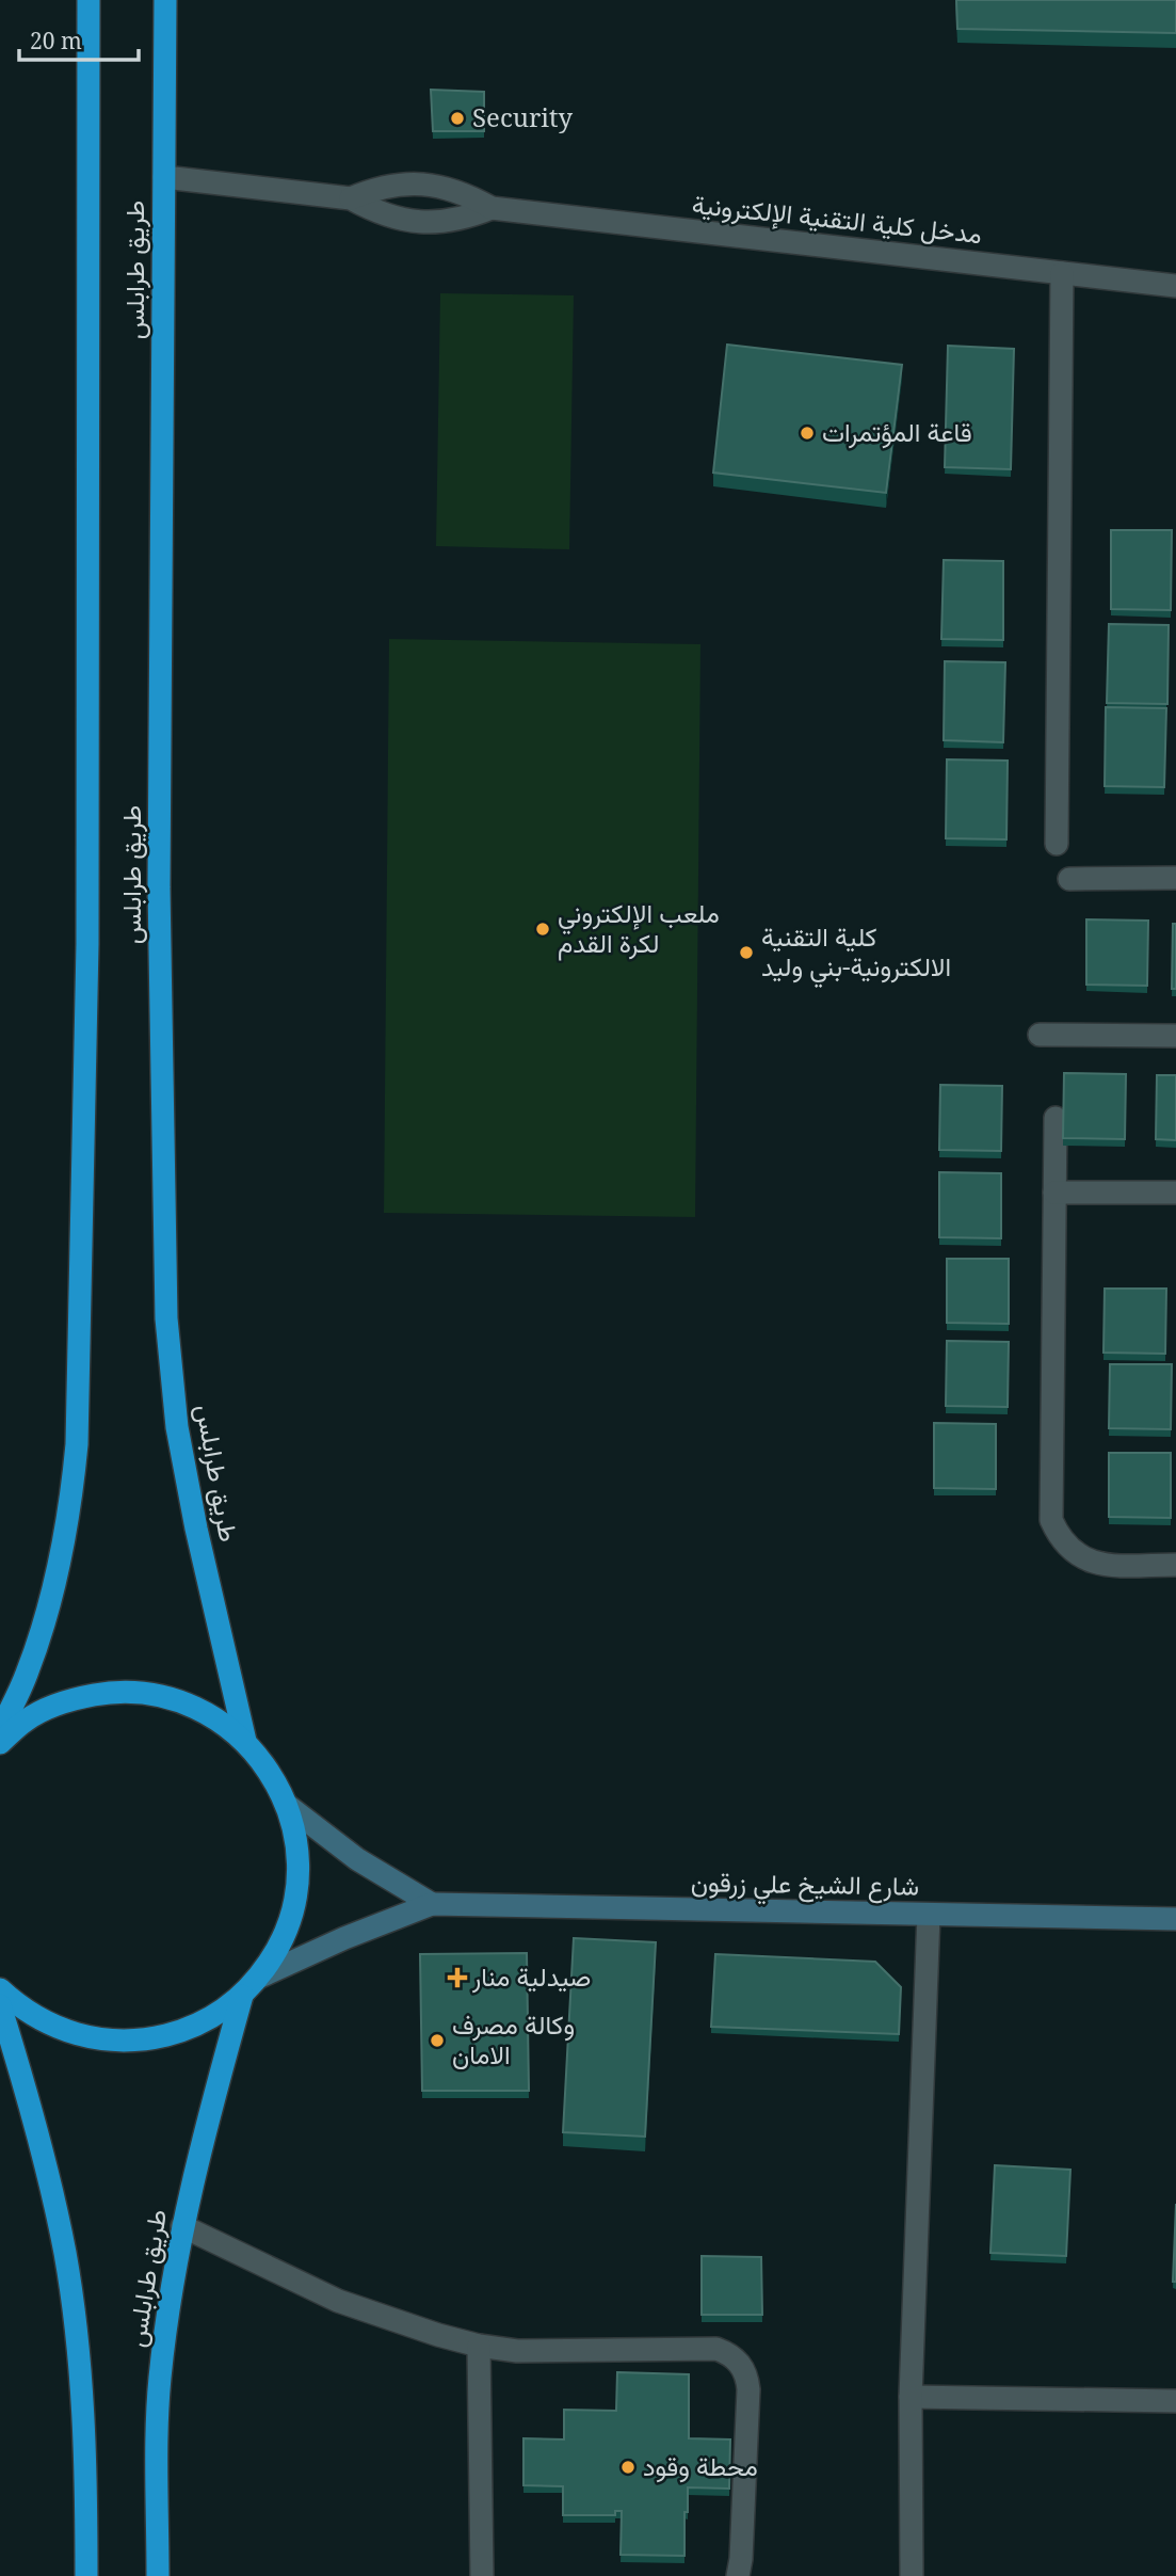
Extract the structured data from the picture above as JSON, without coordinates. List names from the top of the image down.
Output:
{
  "streets": {
    "highway": ["طريق طرابلس"],
    "main road": ["شارع الشيخ علي زرقون"],
    "street": ["مدخل كلية التقنية الإلكترونية"]
  },
  "places": {
    "other": [
      "Security",
      "قاعة المؤتمرات",
      "ملعب الإلكتروني لكرة القدم",
      "كلية التقنية الالكترونية-بني وليد",
      "وكالة مصرف الامان",
      "محطة وقود"
    ],
    "health": ["صيدلية منار"]
  },
  "scale_bar": "20 m"
}
